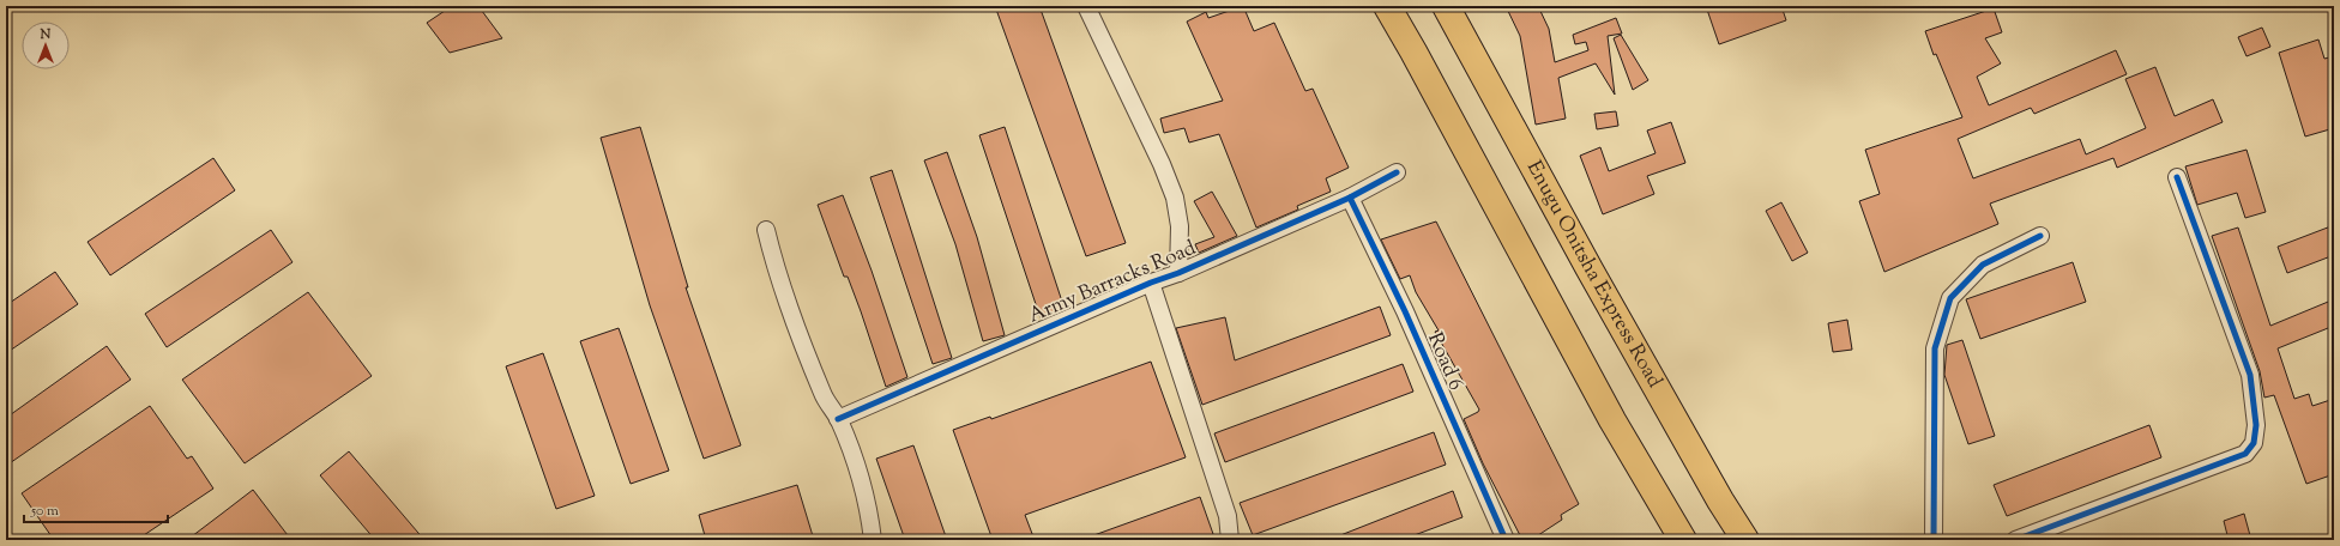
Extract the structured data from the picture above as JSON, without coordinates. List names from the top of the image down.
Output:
{
  "streets": {
    "highway": ["Enugu Onitsha Express Road"],
    "street": ["Army Barracks Road", "Road 6"]
  },
  "crossings": [
    ["Army Barracks Road", "Road 6"]
  ],
  "scale_bar": "50 m",
  "north": "top"
}
